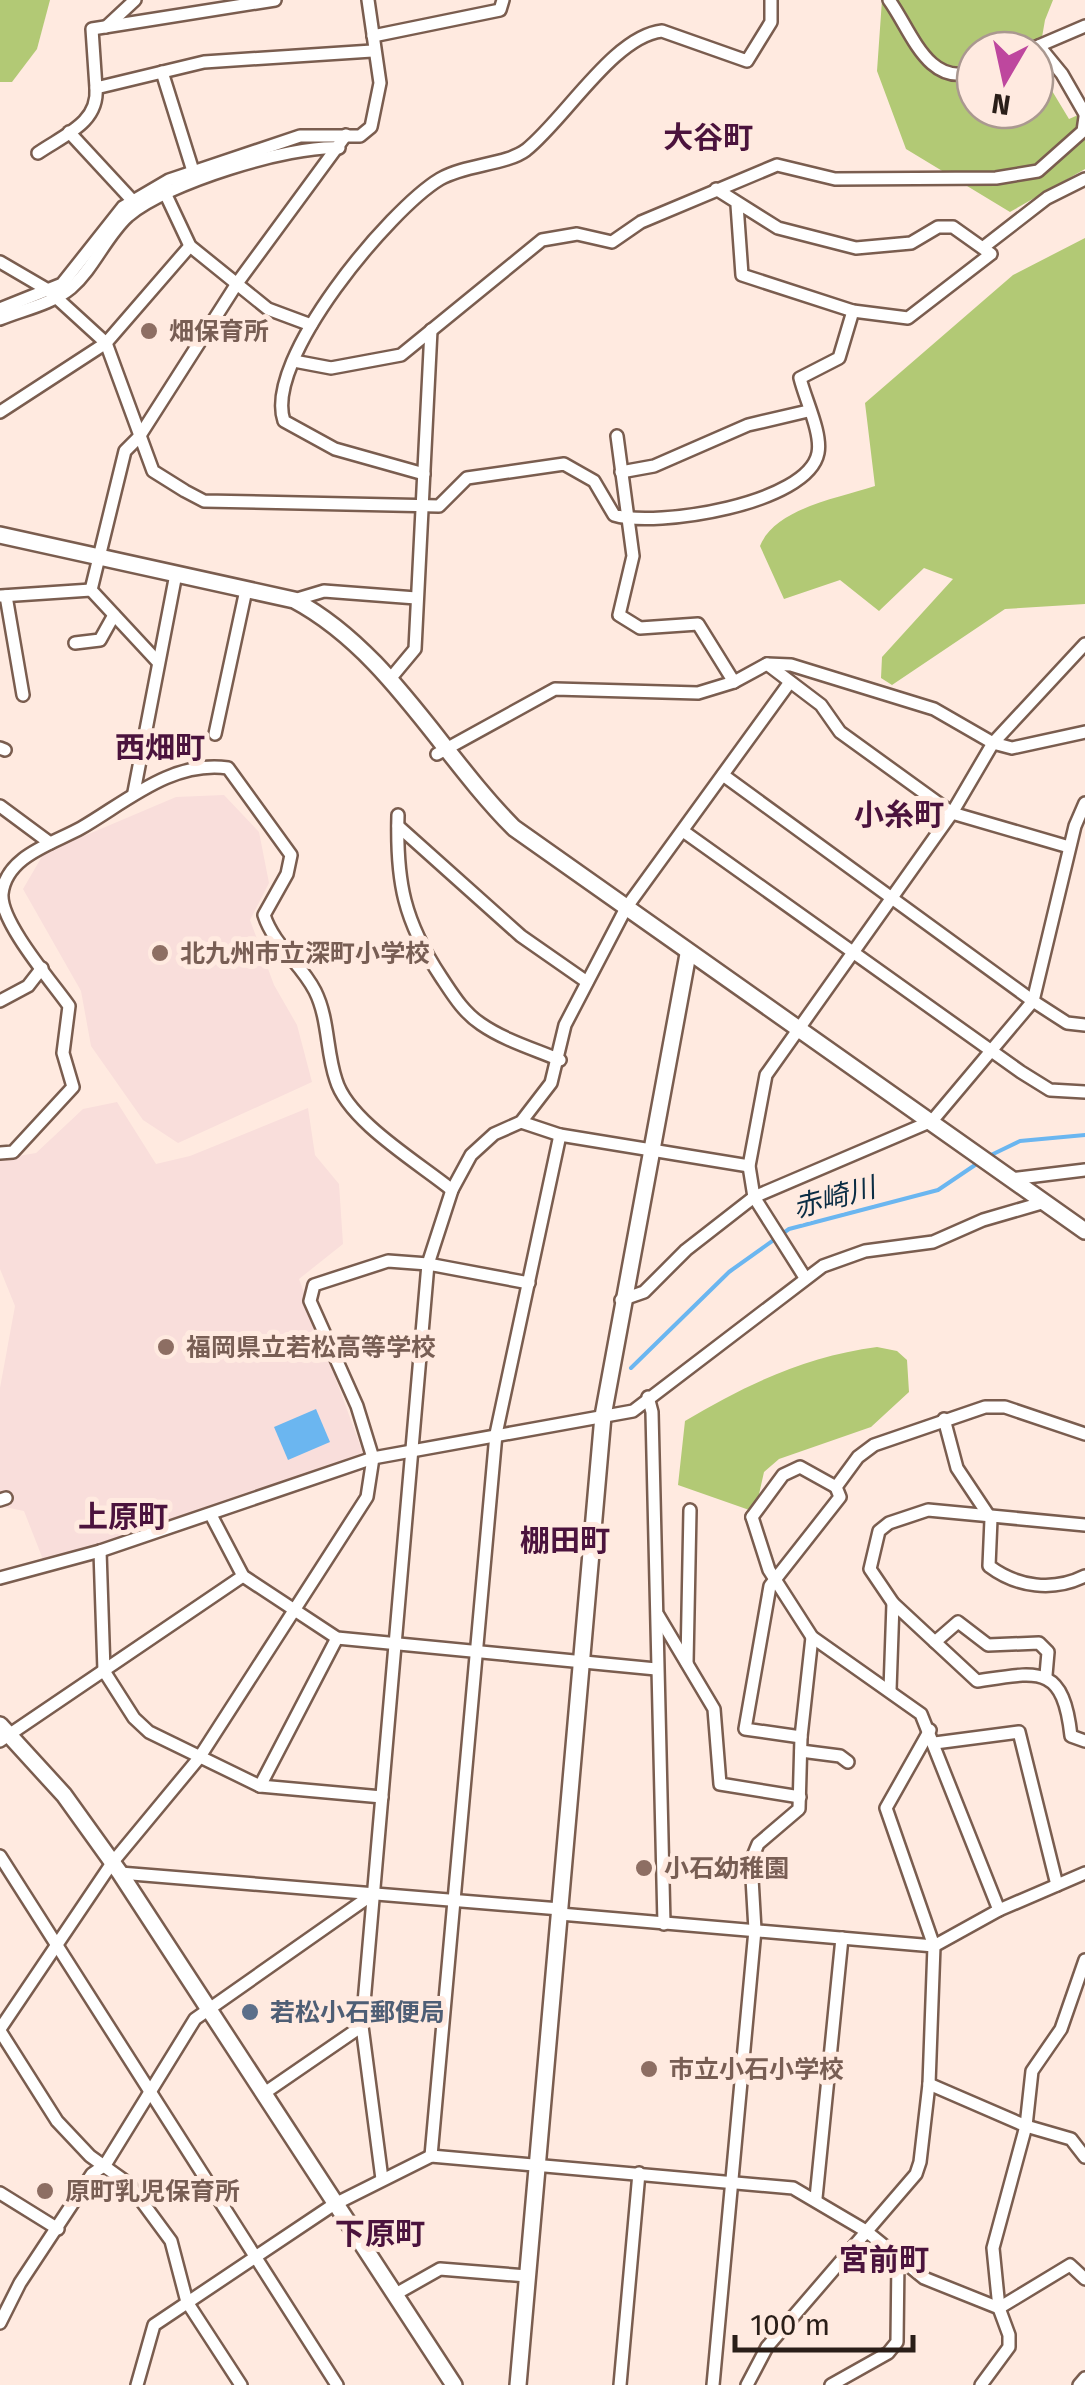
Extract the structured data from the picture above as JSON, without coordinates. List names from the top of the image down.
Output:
{
  "districts": [
    "大谷町",
    "西畑町",
    "小糸町",
    "上原町",
    "棚田町",
    "下原町",
    "宮前町"
  ],
  "water": ["赤崎川"],
  "places": [
    "畑保育所",
    "北九州市立深町小学校",
    "福岡県立若松高等学校",
    "小石幼稚園",
    "若松小石郵便局",
    "市立小石小学校",
    "原町乳児保育所"
  ],
  "scale_bar": "100 m",
  "north": "bottom"
}
